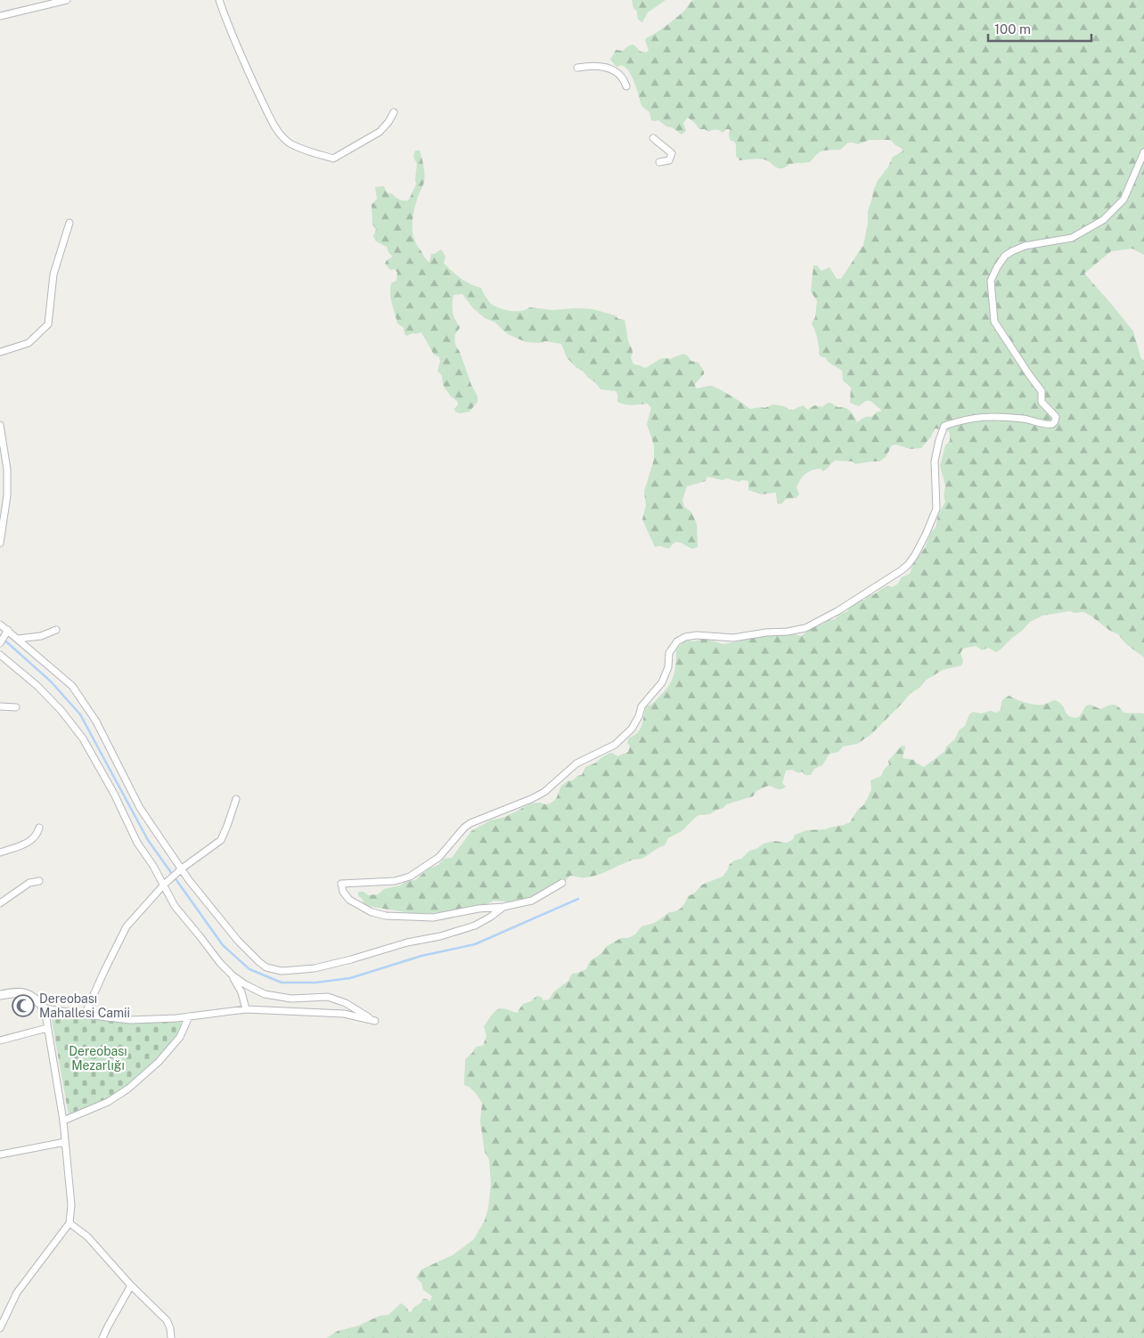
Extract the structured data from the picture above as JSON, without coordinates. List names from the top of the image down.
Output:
{
  "parks": ["Dereobası Mezarlığı"],
  "places": {
    "mosque": ["Dereobası Mahallesi Camii"]
  },
  "scale_bar": "100 m"
}
